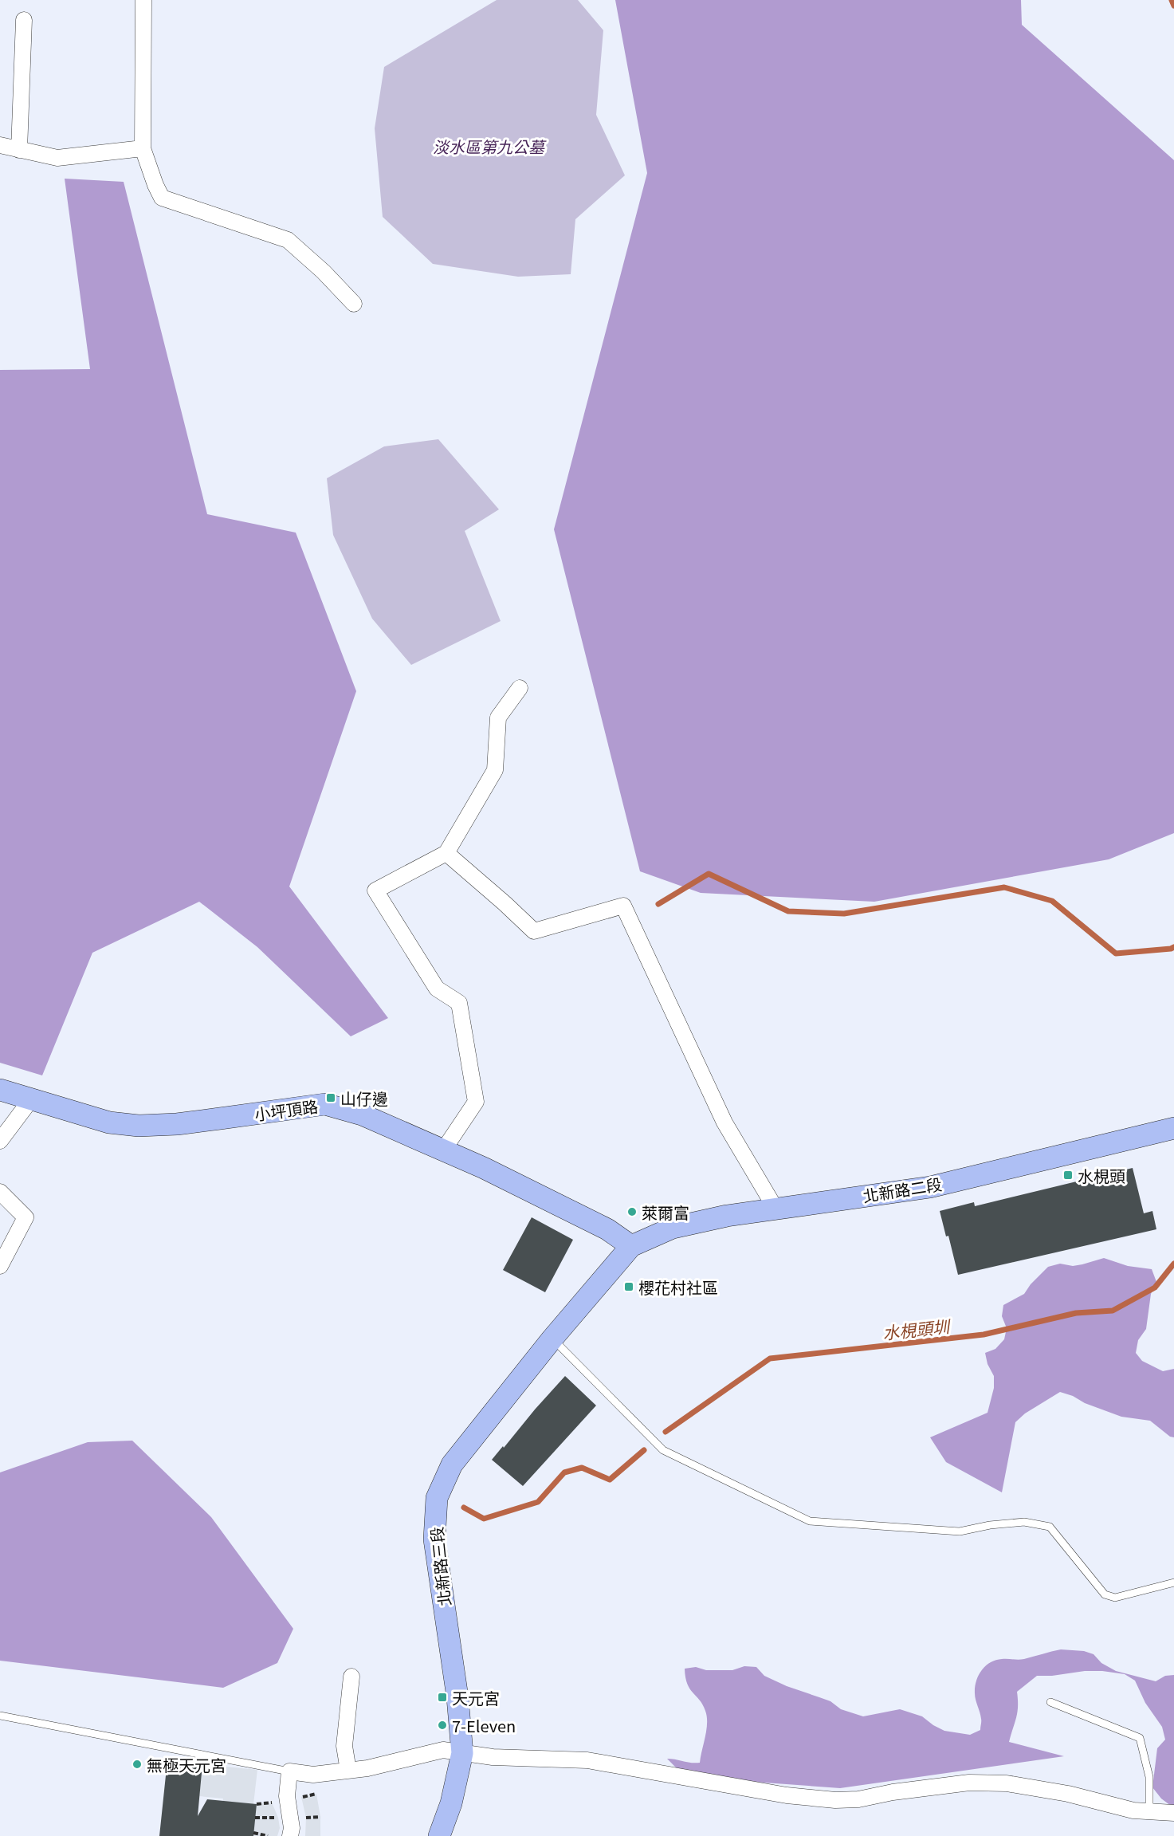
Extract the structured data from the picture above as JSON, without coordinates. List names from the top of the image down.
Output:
{
  "streets": {
    "main road": ["小坪頂路", "北新路二段", "北新路三段"]
  },
  "crossings": [
    ["小坪頂路", "北新路二段"],
    ["小坪頂路", "北新路三段"],
    ["北新路二段", "北新路三段"]
  ],
  "water": ["水梘頭圳"],
  "parks": ["淡水區第九公墓"],
  "places": {
    "transit": [
      "山仔邊",
      "水梘頭",
      "櫻花村社區",
      "天元宮"
    ],
    "other": ["萊爾富", "7-Eleven", "無極天元宮"]
  }
}
